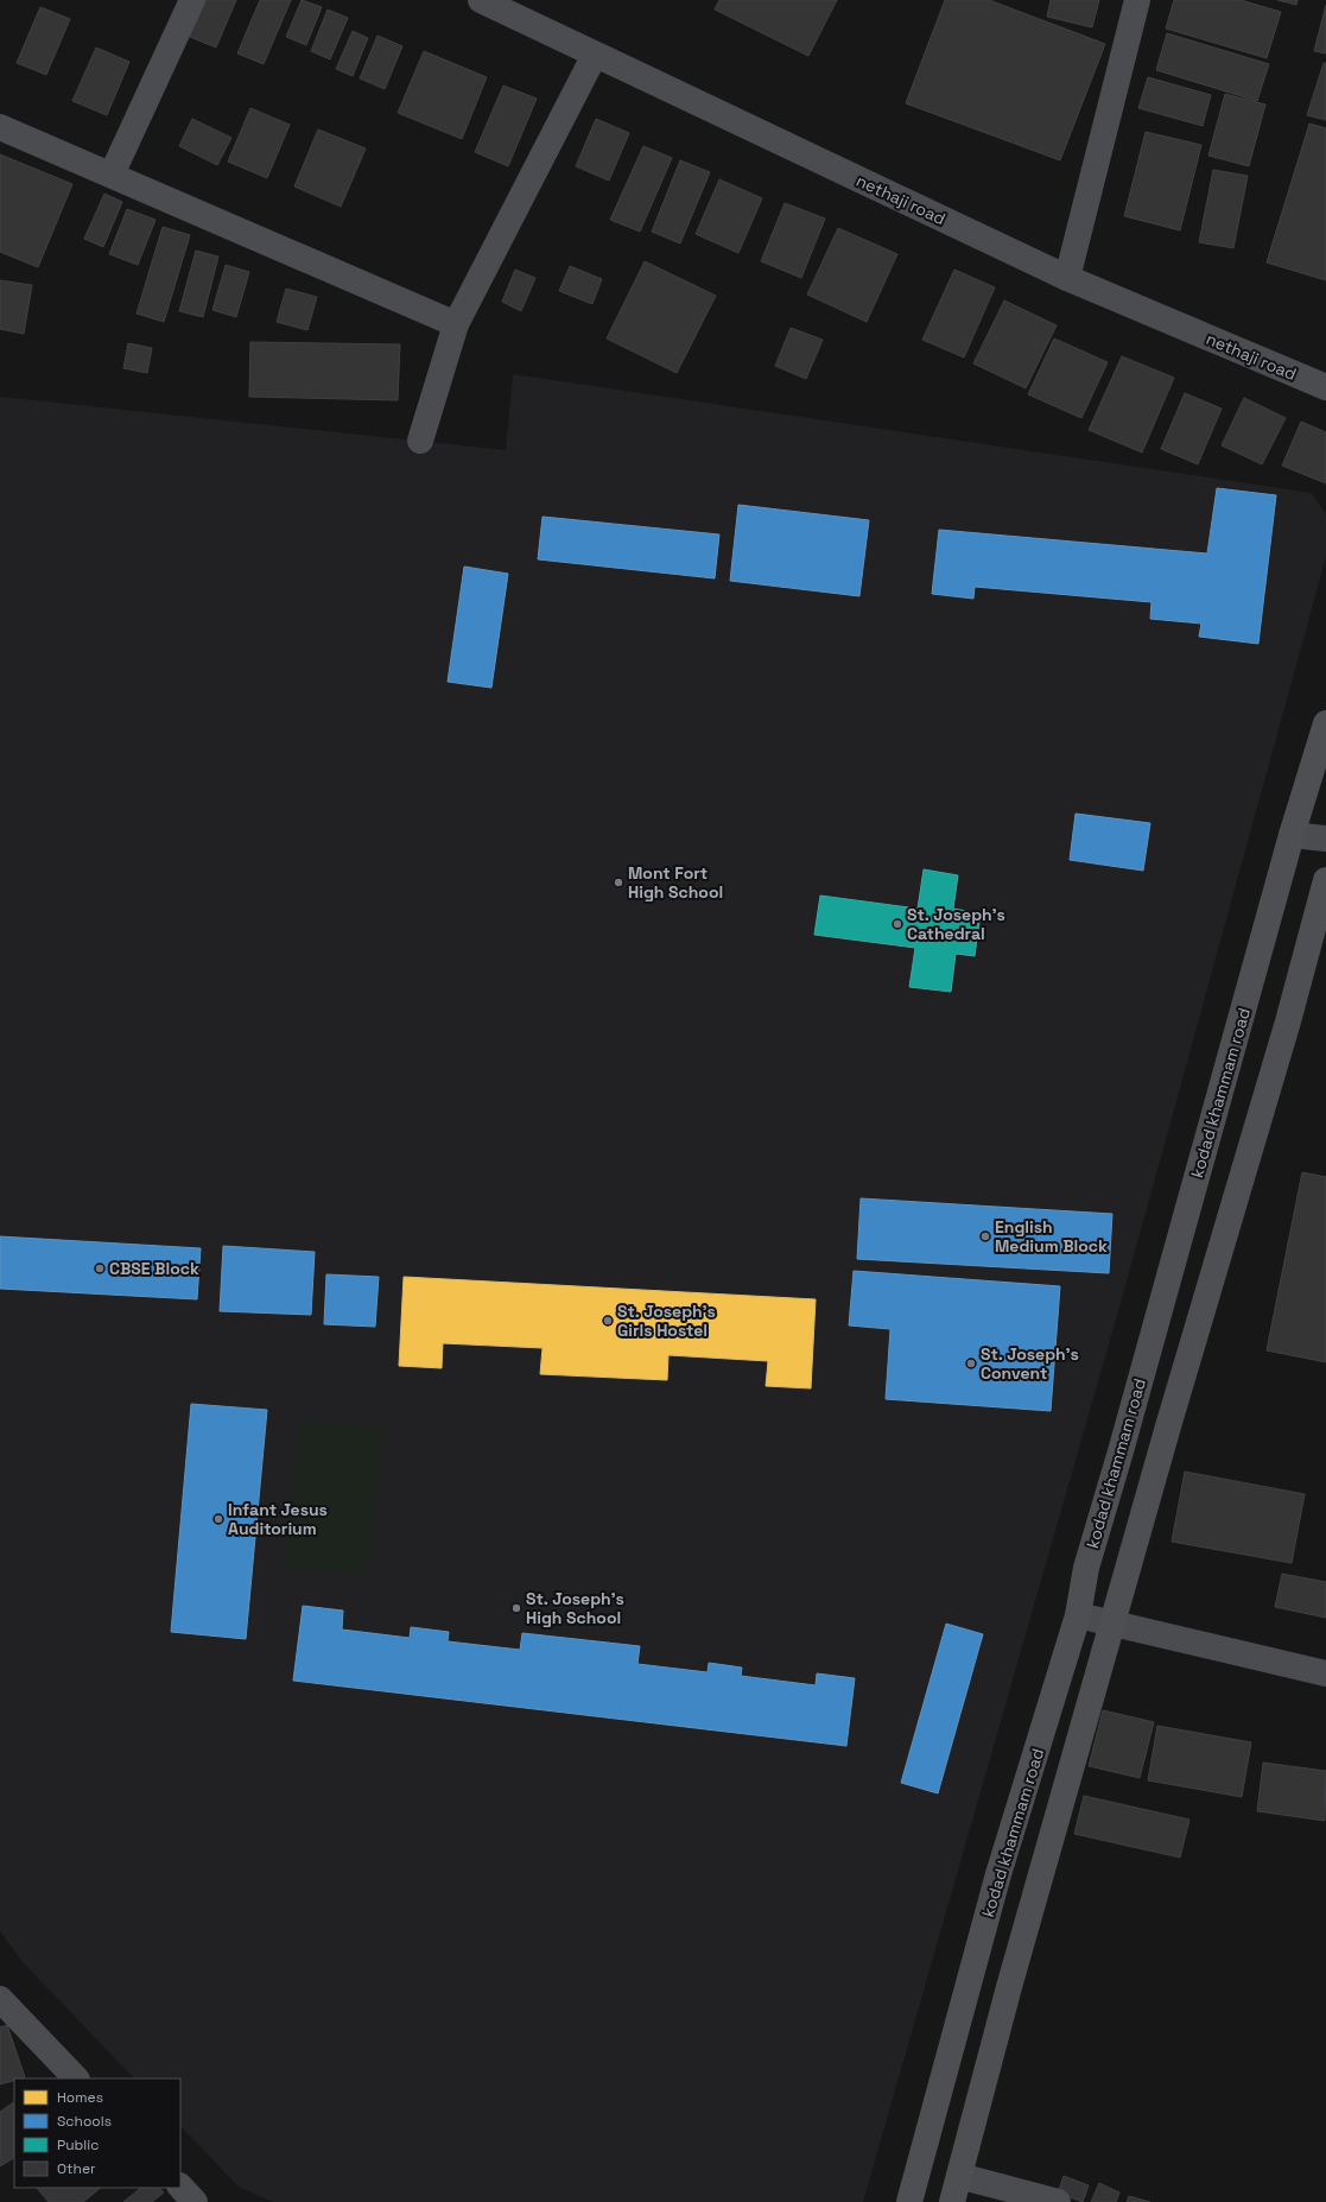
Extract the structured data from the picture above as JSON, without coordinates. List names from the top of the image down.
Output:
{
  "streets": {
    "main road": ["kodad khammam road"],
    "street": ["nethaji road"]
  },
  "places": [
    "Mont Fort High School",
    "St. Joseph's Cathedral",
    "English Medium Block",
    "CBSE Block",
    "St. Joseph's Girls Hostel",
    "St. Joseph's Convent",
    "Infant Jesus Auditorium",
    "St. Joseph's High School"
  ],
  "legend": [
    "Homes",
    "Schools",
    "Public",
    "Other"
  ]
}
